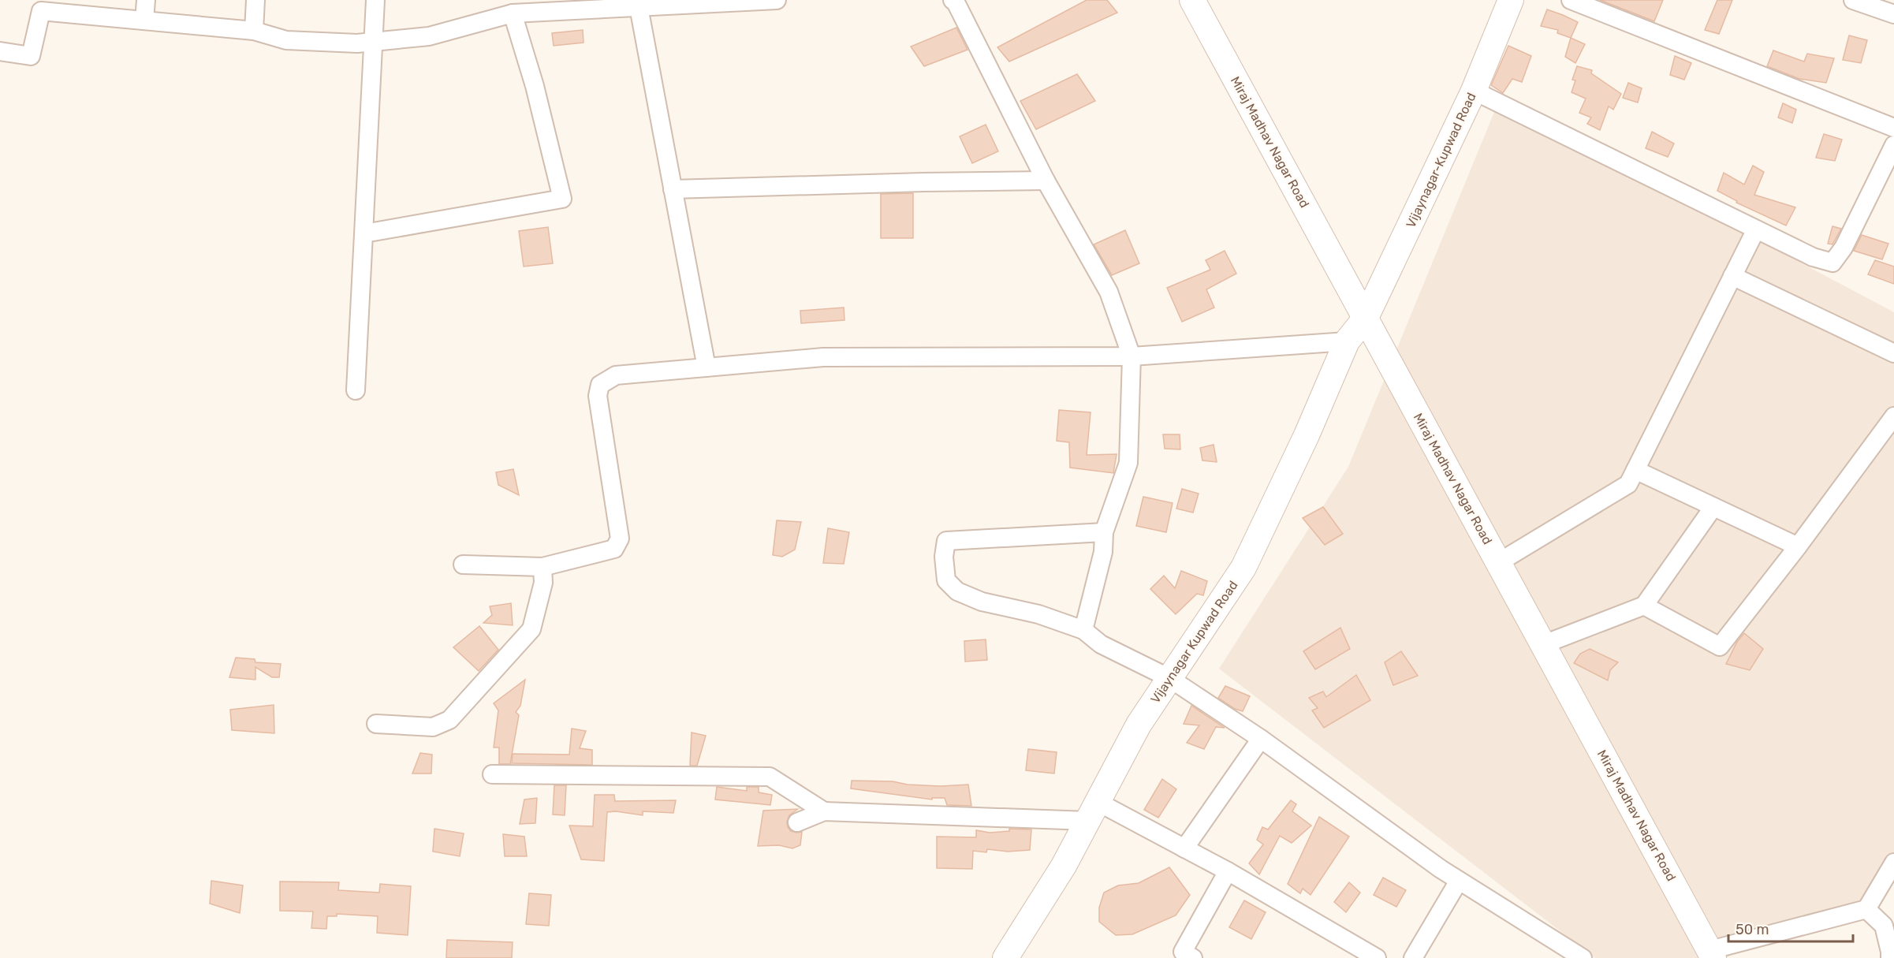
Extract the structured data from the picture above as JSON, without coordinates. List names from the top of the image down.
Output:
{
  "streets": {
    "street": ["Miraj Madhav Nagar Road", "Vijaynagar-Kupwad Road", "Vijaynagar Kupwad Road"]
  },
  "crossings": [
    ["Miraj Madhav Nagar Road", "Vijaynagar-Kupwad Road"],
    ["Miraj Madhav Nagar Road", "Vijaynagar Kupwad Road"],
    ["Vijaynagar-Kupwad Road", "Vijaynagar Kupwad Road"]
  ],
  "scale_bar": "50 m"
}
